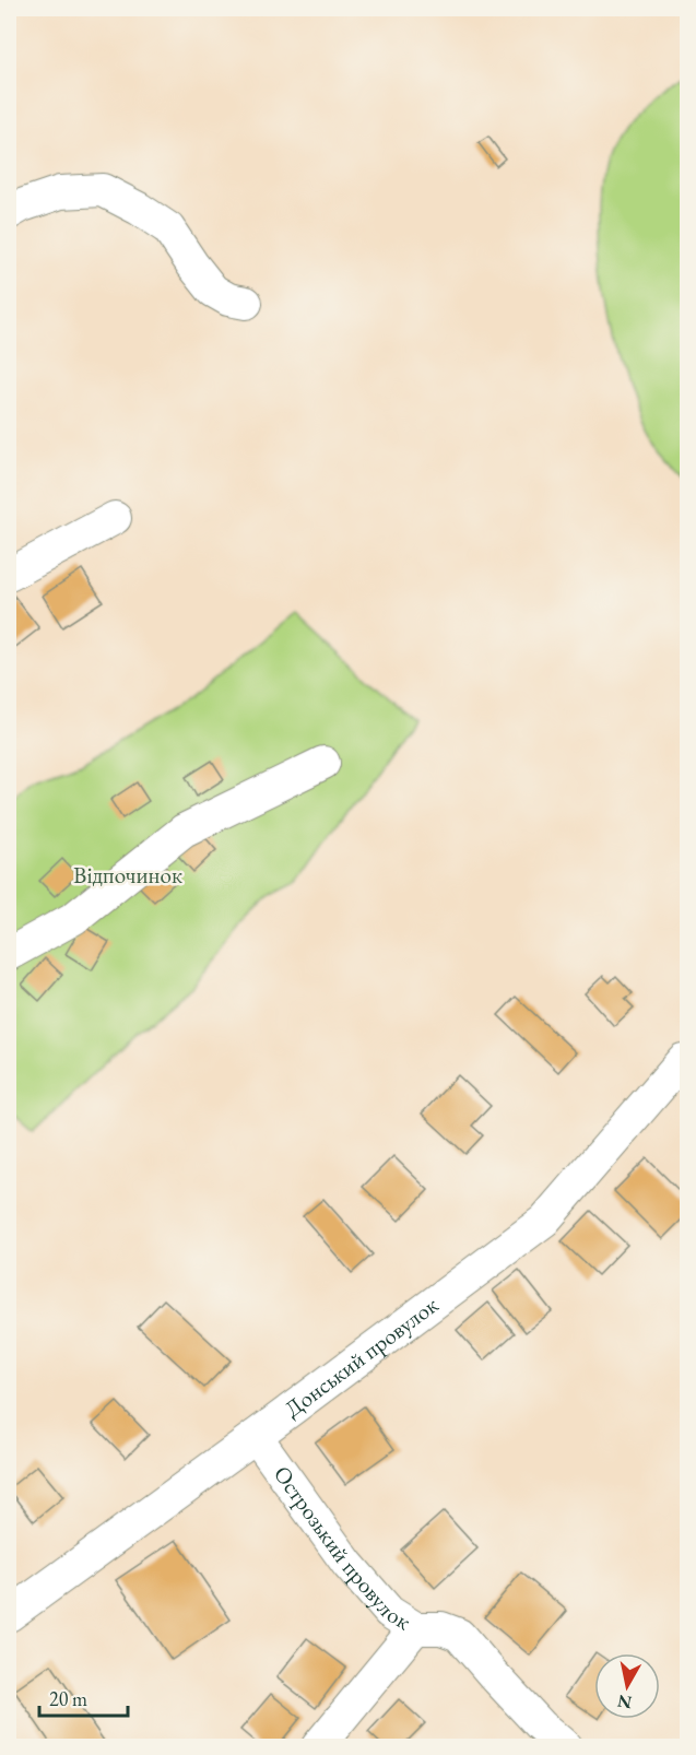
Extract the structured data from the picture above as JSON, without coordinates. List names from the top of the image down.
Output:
{
  "streets": {
    "street": ["Донський провулок", "Острозький провулок"]
  },
  "crossings": [
    ["Донський провулок", "Острозький провулок"]
  ],
  "parks": ["Відпочинок"],
  "scale_bar": "20 m",
  "north": "bottom"
}
